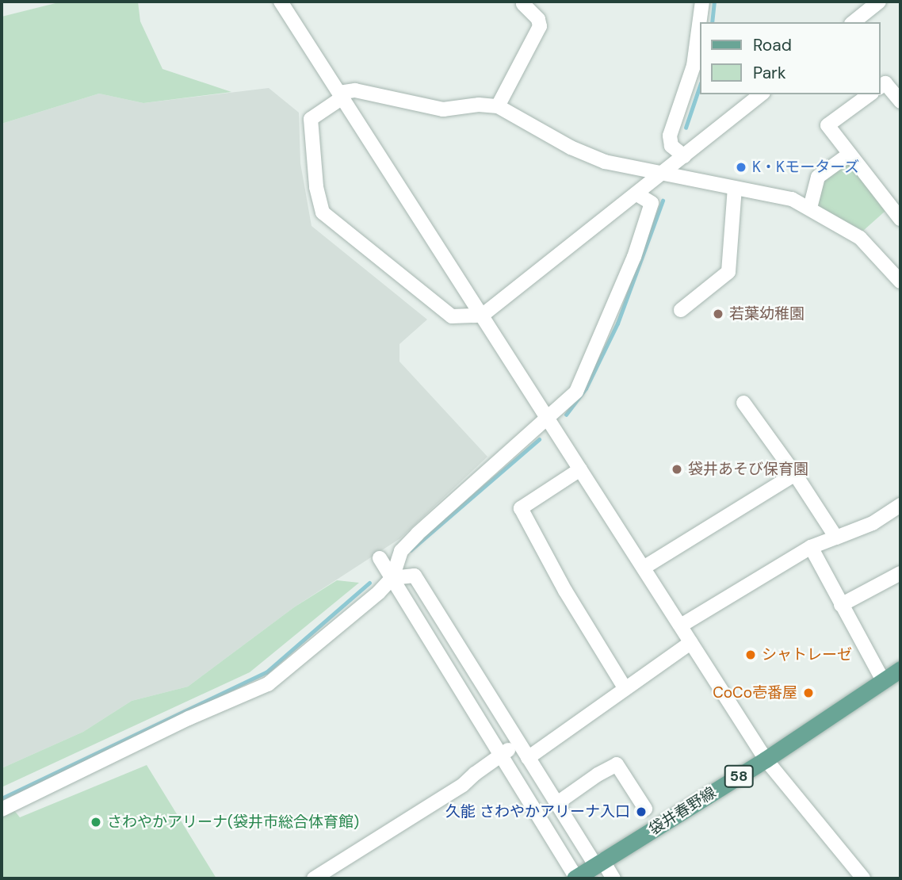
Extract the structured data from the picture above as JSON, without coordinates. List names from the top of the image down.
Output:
{
  "streets": {
    "main road": ["58", "袋井春野線"]
  },
  "places": [
    "K・Kモーターズ",
    "若葉幼稚園",
    "袋井あそび保育園",
    "シャトレーゼ",
    "CoCo壱番屋",
    "久能 さわやかアリーナ入口",
    "さわやかアリーナ(袋井市総合体育館)"
  ],
  "legend": ["Road", "Park"]
}
